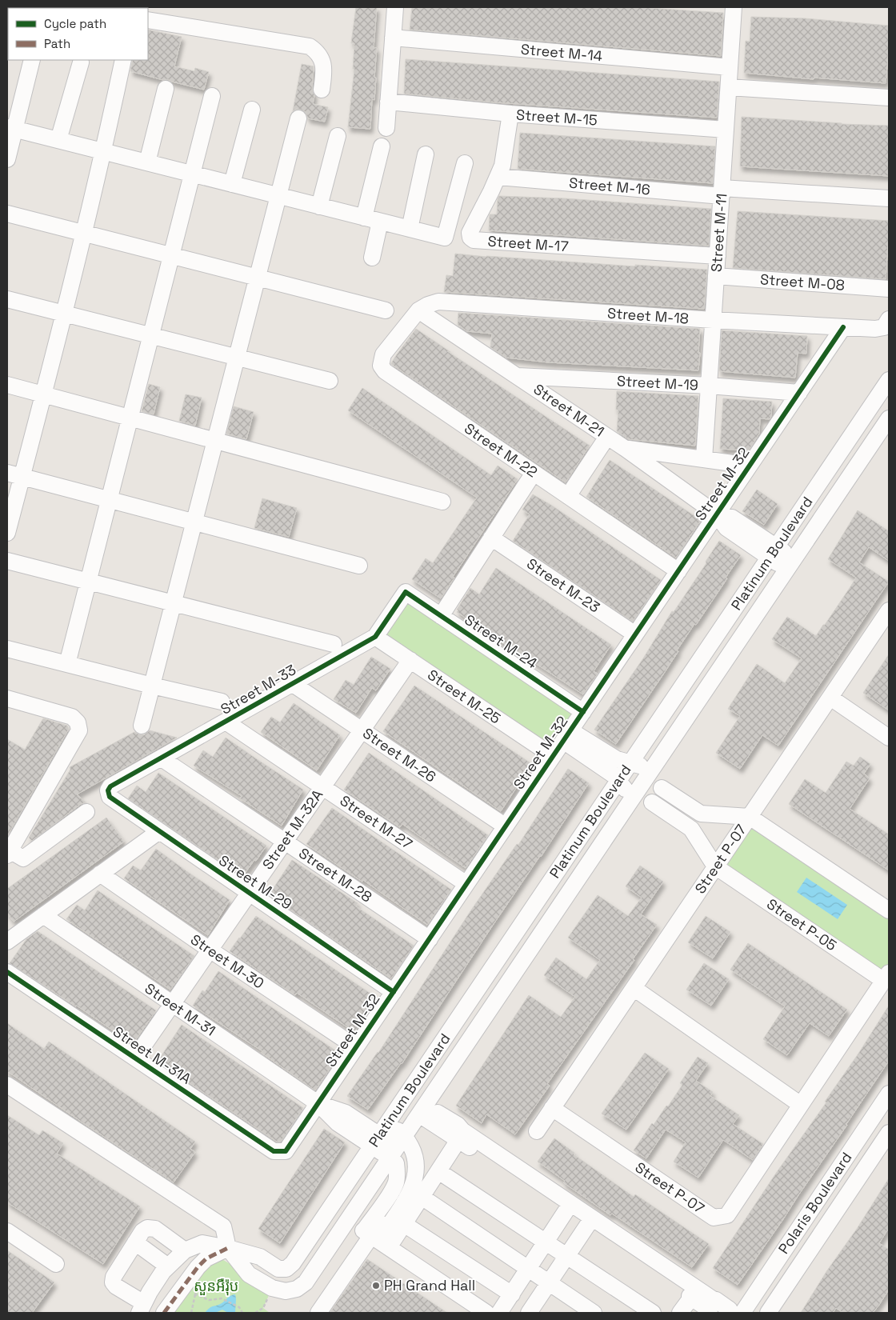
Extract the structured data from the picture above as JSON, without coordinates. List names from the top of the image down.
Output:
{
  "streets": {
    "street": [
      "Street M-14",
      "Street M-15",
      "Street M-16",
      "Street M-11",
      "Street M-17",
      "Street M-08",
      "Street M-18",
      "Street M-19",
      "Street M-21",
      "Street M-22",
      "Street M-32",
      "Platinum Boulevard",
      "Street M-23",
      "Street M-24",
      "Street M-33",
      "Street M-25",
      "Street M-26",
      "Street M-27",
      "Street M-32A",
      "Street P-07",
      "Street M-28",
      "Street M-29",
      "Street P-05",
      "Street M-30",
      "Street M-31",
      "Street M-31A",
      "Polaris Boulevard"
    ]
  },
  "crossings": [
    ["Street M-14", "Street M-11"],
    ["Street M-15", "Street M-11"],
    ["Street M-15", "Street M-17"],
    ["Street M-16", "Street M-11"],
    ["Street M-16", "Street M-17"],
    ["Street M-11", "Street M-17"],
    ["Street M-11", "Street M-08"],
    ["Street M-11", "Street M-18"],
    ["Street M-11", "Street M-19"],
    ["Street M-18", "Street M-21"],
    ["Street M-18", "Street M-22"],
    ["Street M-18", "Street M-32"],
    ["Street M-19", "Street M-21"],
    ["Street M-19", "Street M-32"],
    ["Street M-21", "Street M-22"],
    ["Street M-21", "Street M-32"],
    ["Street M-21", "Platinum Boulevard"],
    ["Street M-22", "Street M-32"],
    ["Street M-32", "Street M-23"],
    ["Street M-32", "Street M-24"],
    ["Street M-32", "Street M-25"],
    ["Street M-32", "Street M-26"],
    ["Street M-32", "Street M-27"],
    ["Street M-32", "Street M-28"],
    ["Street M-32", "Street M-29"],
    ["Street M-32", "Street M-30"],
    ["Street M-32", "Street M-31"],
    ["Street M-32", "Street M-31A"],
    ["Platinum Boulevard", "Street M-31"],
    ["Street M-24", "Street M-33"],
    ["Street M-33", "Street M-25"],
    ["Street M-33", "Street M-26"],
    ["Street M-33", "Street M-27"],
    ["Street M-33", "Street M-28"],
    ["Street M-33", "Street M-29"],
    ["Street M-25", "Street M-32A"],
    ["Street M-26", "Street M-32A"],
    ["Street M-27", "Street M-32A"],
    ["Street M-32A", "Street M-28"],
    ["Street M-32A", "Street M-29"],
    ["Street M-32A", "Street M-30"],
    ["Street M-32A", "Street M-31"],
    ["Street M-32A", "Street M-31A"],
    ["Street P-07", "Street P-05"]
  ],
  "parks": ["សួនអឺរ៉ុប"],
  "places": ["PH Grand Hall"],
  "legend": ["Cycle path", "Path"]
}
